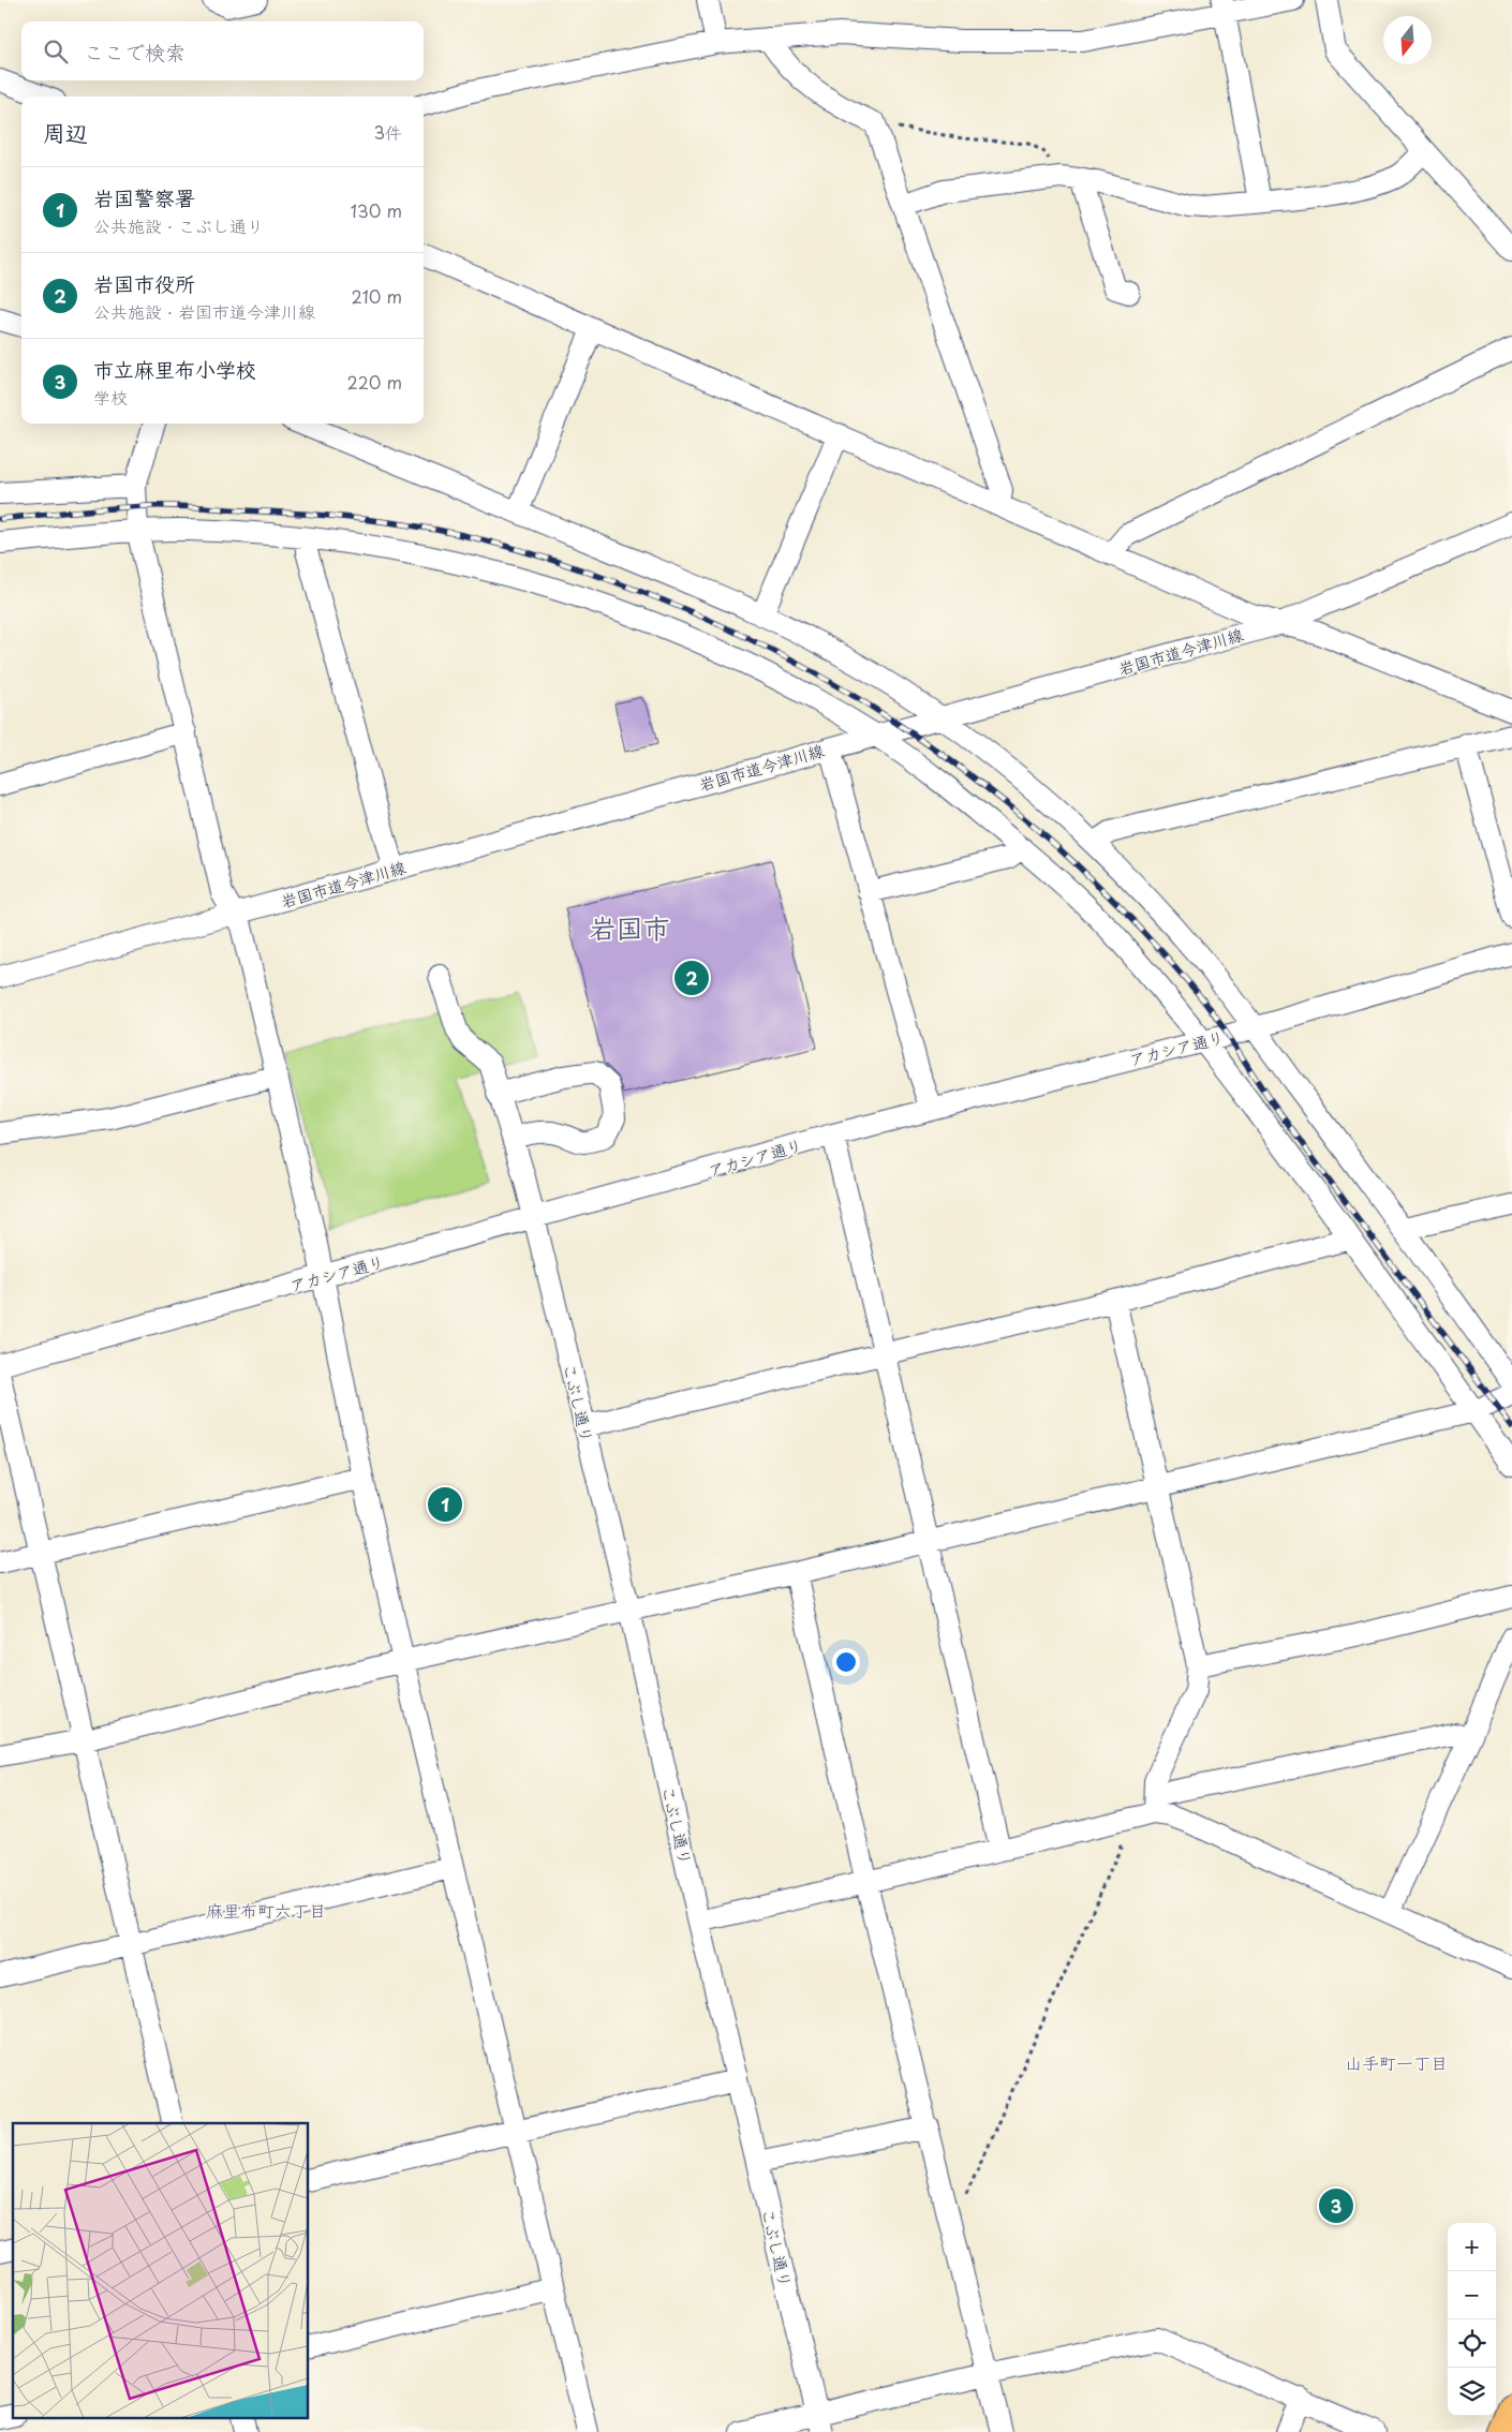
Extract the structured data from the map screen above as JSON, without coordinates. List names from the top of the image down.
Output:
{
  "streets": {
    "street": ["岩国市道今津川線", "アカシア通り", "こぶし通り"]
  },
  "crossings": [
    ["アカシア通り", "こぶし通り"]
  ],
  "districts": ["岩国市", "麻里布町六丁目", "山手町一丁目"],
  "north": "bottom",
  "page": {
    "search": "ここで検索",
    "heading": ["周辺", "3件"],
    "list": [
      {
        "mark": "1",
        "name": "岩国警察署",
        "note": "公共施設 · こぶし通り",
        "value": "130 m"
      },
      {
        "mark": "2",
        "name": "岩国市役所",
        "note": "公共施設 · 岩国市道今津川線",
        "value": "210 m"
      },
      {
        "mark": "3",
        "name": "市立麻里布小学校",
        "note": "学校",
        "value": "220 m"
      }
    ],
    "pins": ["2", "1", "3"],
    "map_buttons": ["+", "−"]
  }
}
